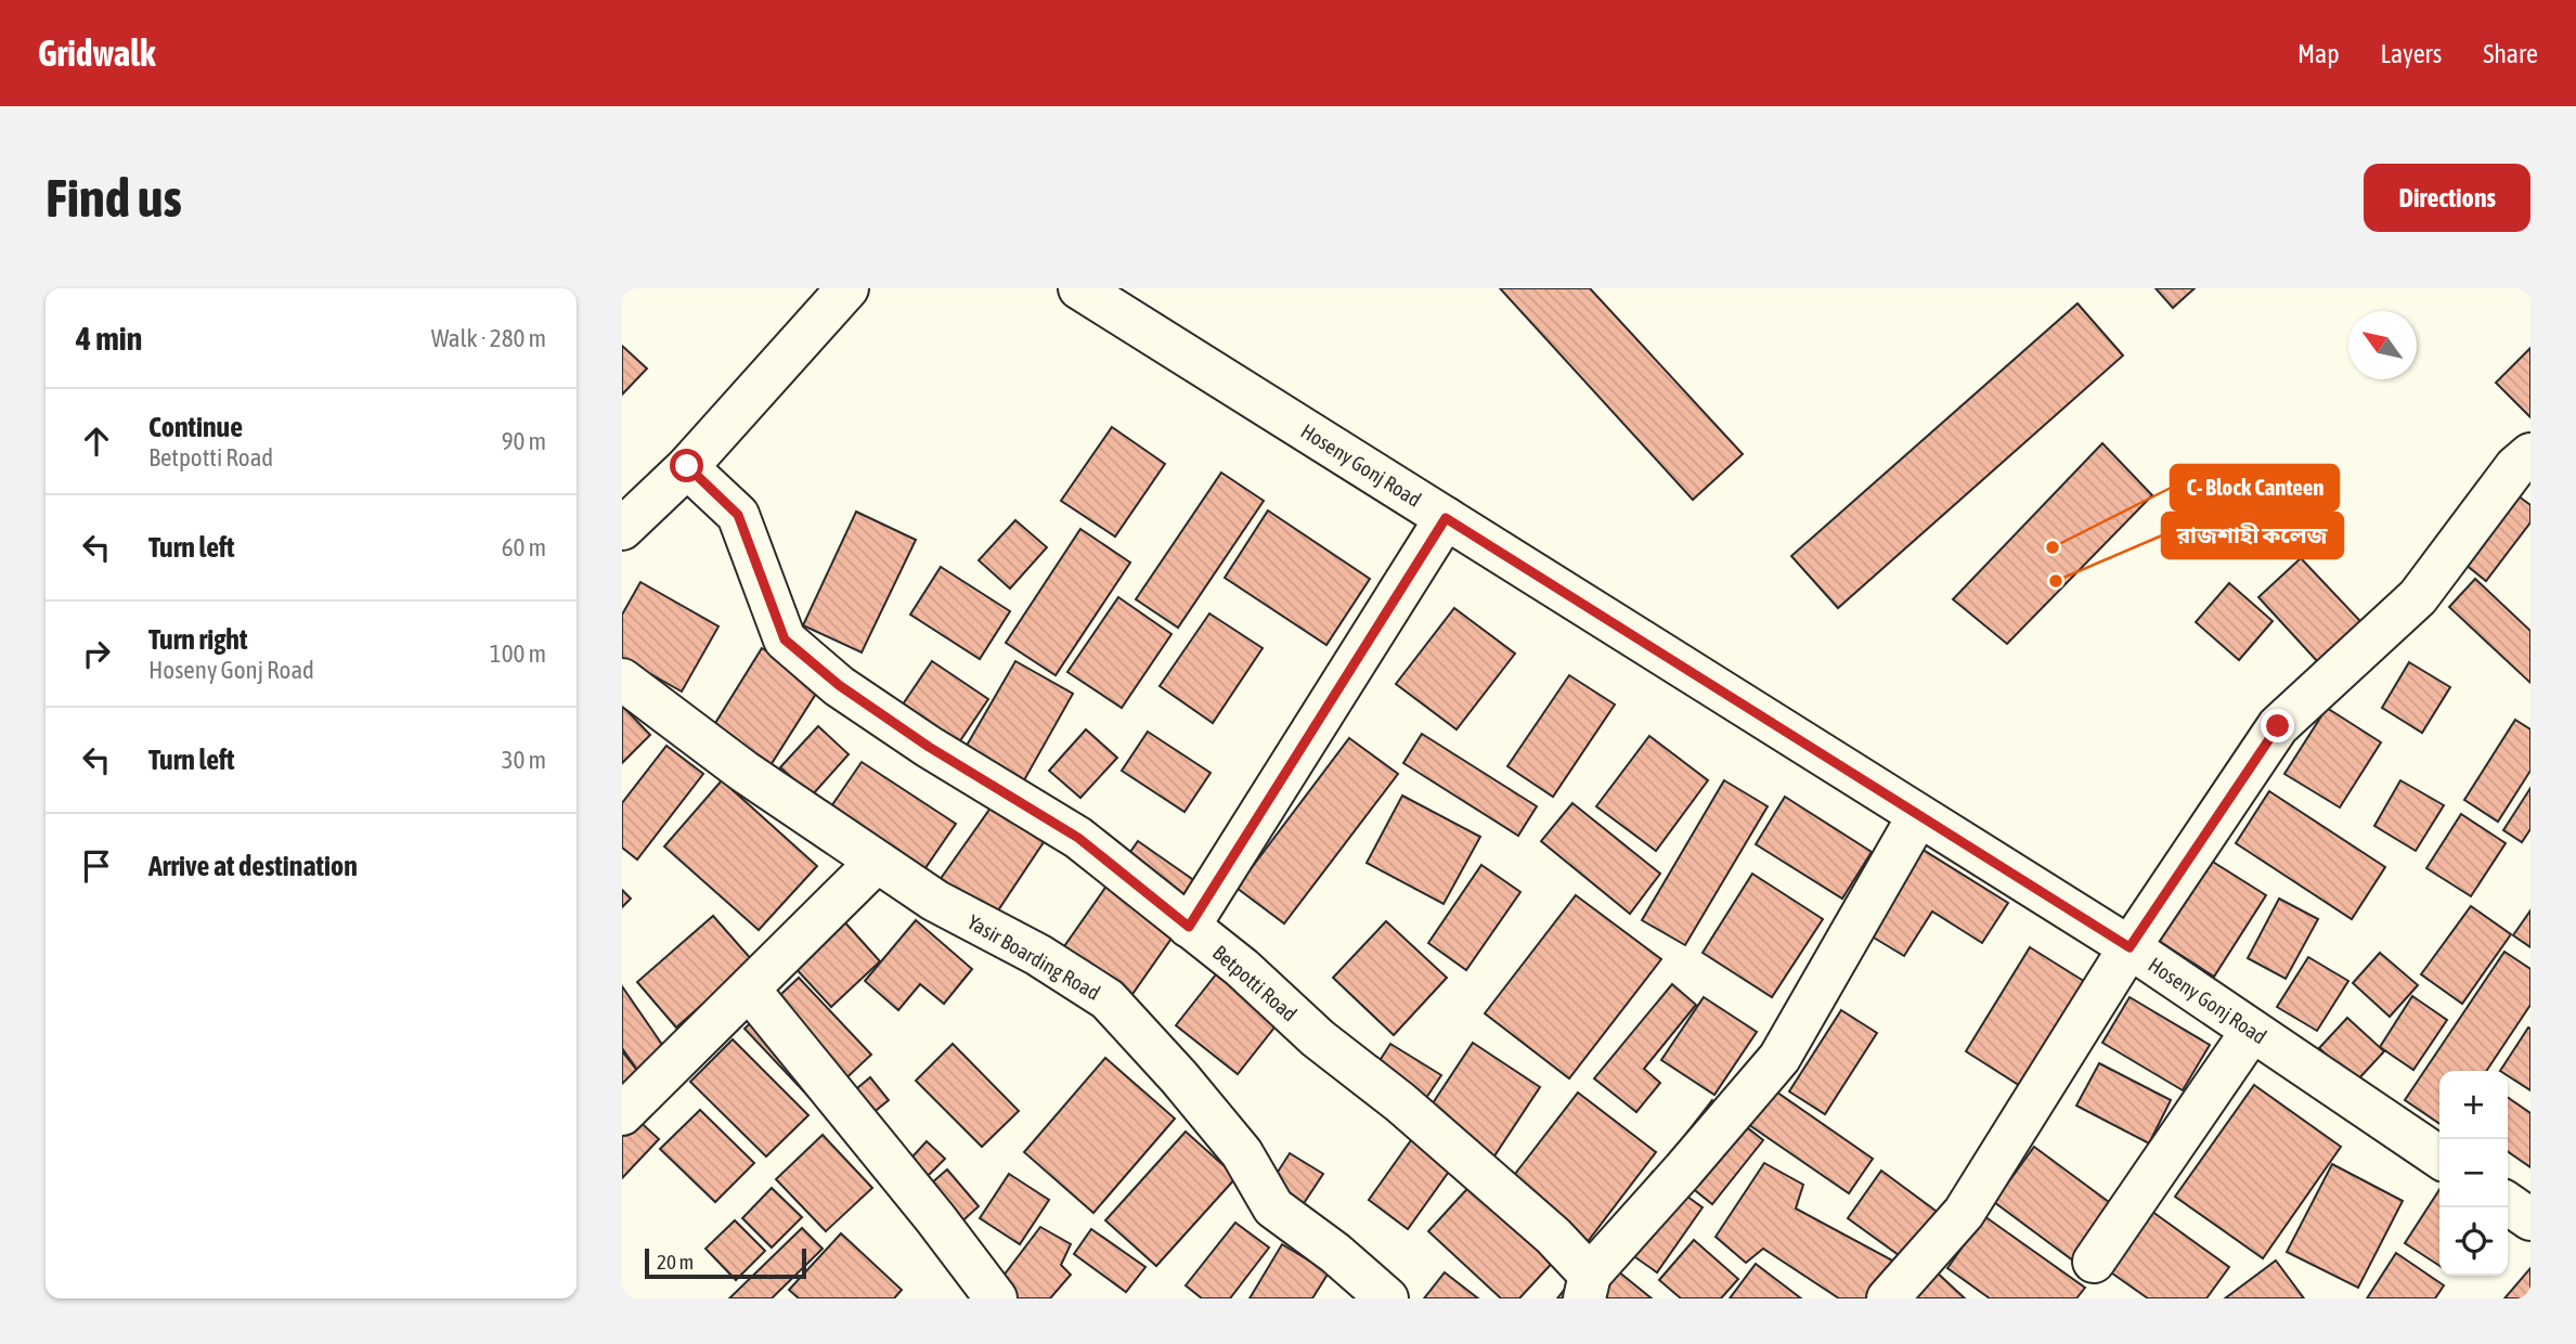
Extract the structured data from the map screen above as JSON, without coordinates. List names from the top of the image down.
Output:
{
  "streets": {
    "main road": ["Hoseny Gonj Road", "Yasir Boarding Road", "Betpotti Road"]
  },
  "places": ["C- Block Canteen", "রাজশাহী কলেজ"],
  "scale_bar": "20 m",
  "north": "top left",
  "page": {
    "header": "Gridwalk",
    "nav": ["Map", "Layers", "Share"],
    "buttons": "Directions",
    "title": "Find us",
    "heading": ["4 min", "Walk · 280 m"],
    "list": [
      ["Continue", "Betpotti Road", "90 m"],
      ["Turn left", "60 m"],
      ["Turn right", "Hoseny Gonj Road", "100 m"],
      ["Turn left", "30 m"],
      "Arrive at destination"
    ],
    "map_buttons": ["+", "−"],
    "scale": "20 m"
  }
}
